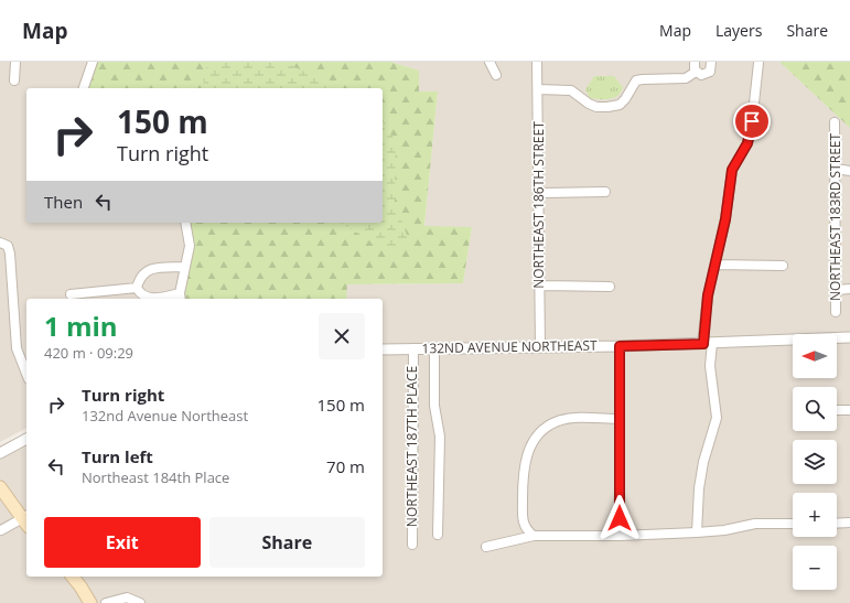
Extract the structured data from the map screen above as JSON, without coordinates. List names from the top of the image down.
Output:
{
  "streets": {
    "street": [
      "NORTHEAST 186TH STREET",
      "NORTHEAST 183RD STREET",
      "132ND AVENUE NORTHEAST",
      "NORTHEAST 187TH PLACE"
    ]
  },
  "crossings": [
    ["NORTHEAST 186TH STREET", "132ND AVENUE NORTHEAST"],
    ["132ND AVENUE NORTHEAST", "NORTHEAST 187TH PLACE"]
  ],
  "north": "left",
  "page": {
    "header": "Map",
    "nav": ["Map", "Layers", "Share"],
    "turn": ["150 m", "Turn right"],
    "then": "Then",
    "heading": ["1 min", "420 m · 09:29"],
    "map_buttons": ["+", "−"],
    "list": [
      {
        "name": "Turn right",
        "note": "132nd Avenue Northeast",
        "value": "150 m"
      },
      {
        "name": "Turn left",
        "note": "Northeast 184th Place",
        "value": "70 m"
      }
    ],
    "buttons": ["Exit", "Share"]
  }
}
